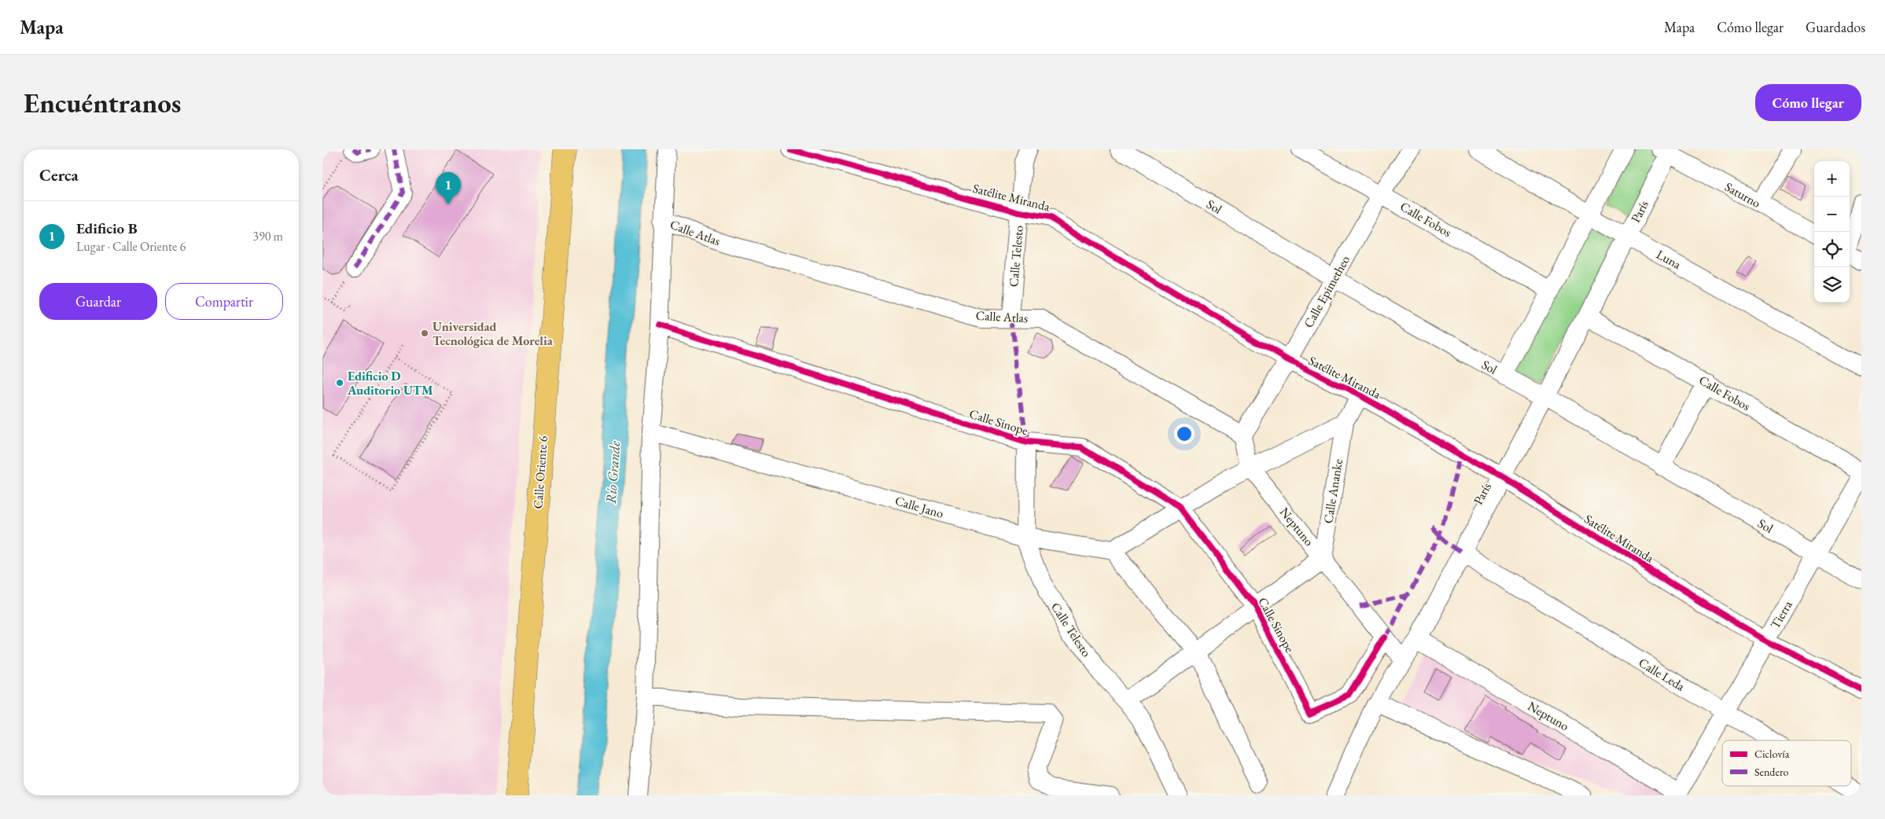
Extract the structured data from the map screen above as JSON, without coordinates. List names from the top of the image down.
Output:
{
  "streets": {
    "main road": ["Calle Oriente 6"],
    "street": [
      "Saturno",
      "Satélite Miranda",
      "Sol",
      "París",
      "Calle Fobos",
      "Calle Atlas",
      "Calle Telesto",
      "Luna",
      "Calle Epimetheo",
      "Calle Sinope",
      "Calle Ananke",
      "Calle Jano",
      "Neptuno",
      "Tierra",
      "Calle Leda"
    ]
  },
  "crossings": [
    ["Saturno", "París"],
    ["Satélite Miranda", "París"],
    ["Satélite Miranda", "Calle Telesto"],
    ["Satélite Miranda", "Calle Epimetheo"],
    ["Satélite Miranda", "Tierra"],
    ["Sol", "París"],
    ["Sol", "Calle Epimetheo"],
    ["Sol", "Tierra"],
    ["París", "Calle Fobos"],
    ["París", "Luna"],
    ["París", "Neptuno"],
    ["París", "Calle Leda"],
    ["Calle Fobos", "Calle Epimetheo"],
    ["Calle Atlas", "Calle Telesto"],
    ["Calle Atlas", "Calle Epimetheo"],
    ["Calle Telesto", "Calle Sinope"],
    ["Calle Telesto", "Calle Jano"],
    ["Calle Sinope", "Neptuno"],
    ["Calle Ananke", "Neptuno"],
    ["Neptuno", "Tierra"],
    ["Tierra", "Calle Leda"]
  ],
  "water": ["Río Grande"],
  "places": ["Universidad Tecnológica de Morelia", "Edificio D Auditorio UTM"],
  "legend": ["Ciclovía", "Sendero"],
  "page": {
    "header": "Mapa",
    "nav": ["Mapa", "Cómo llegar", "Guardados"],
    "buttons": [
      "Cómo llegar",
      ["Guardar", "Compartir"]
    ],
    "title": "Encuéntranos",
    "heading": "Cerca",
    "map_buttons": ["+", "−"],
    "pins": "1",
    "list": [
      {
        "mark": "1",
        "name": "Edificio B",
        "note": "Lugar · Calle Oriente 6",
        "value": "390 m"
      }
    ]
  }
}
